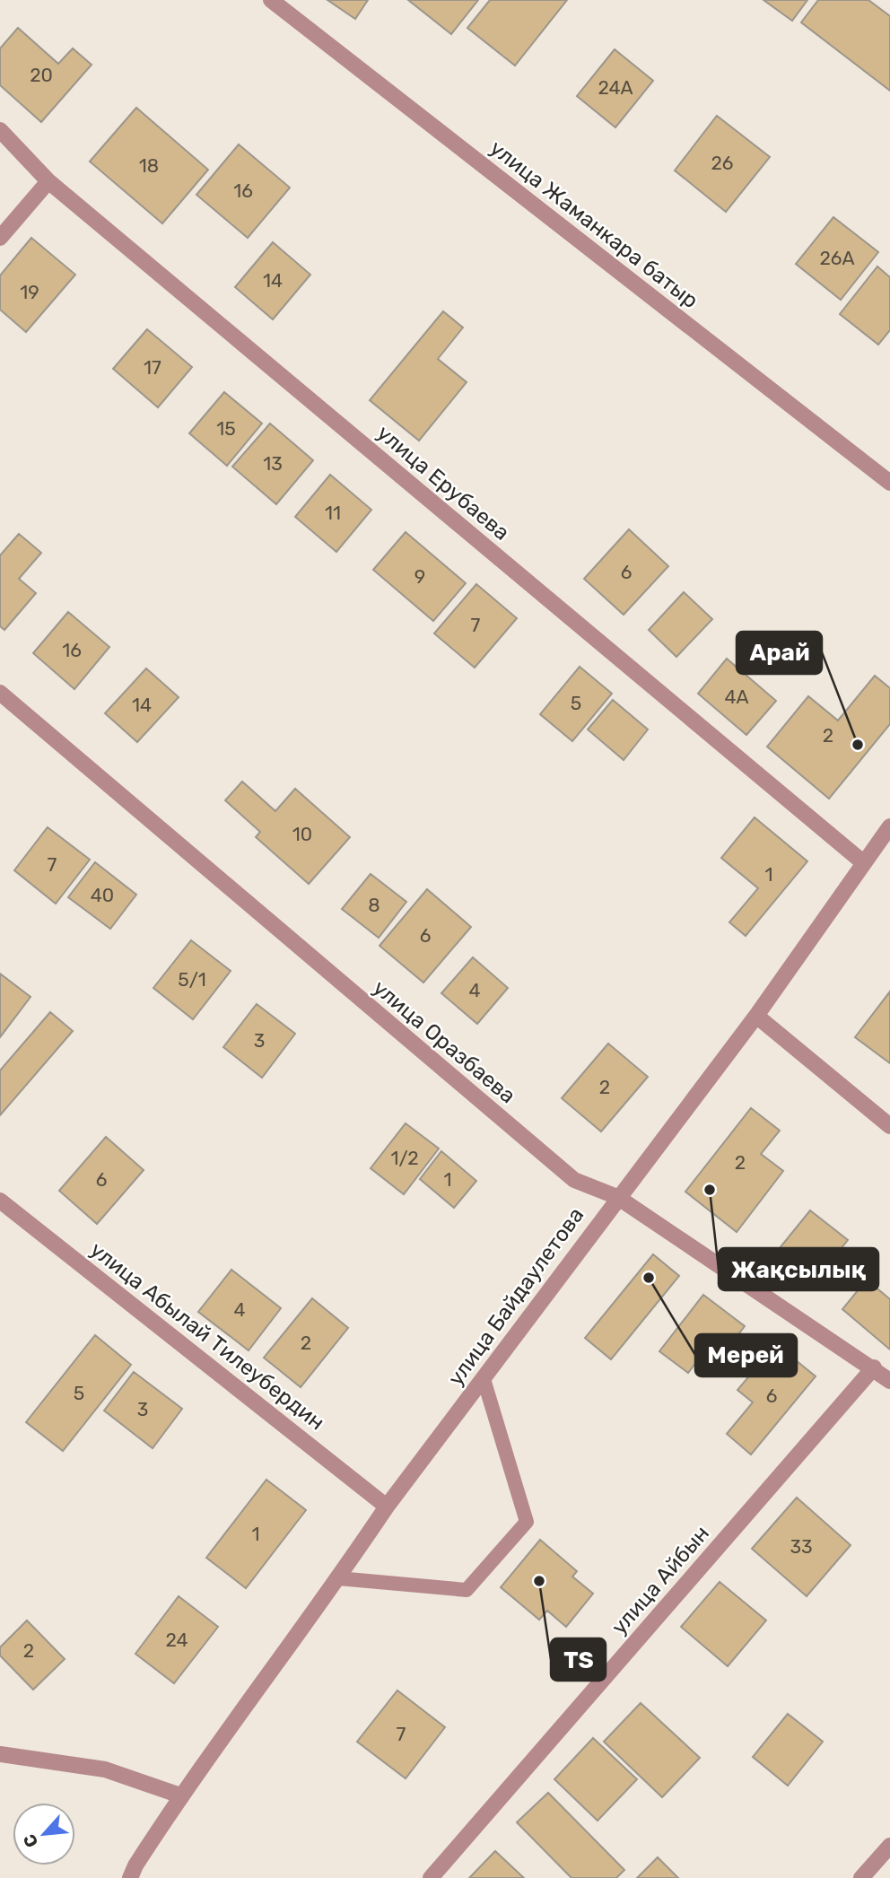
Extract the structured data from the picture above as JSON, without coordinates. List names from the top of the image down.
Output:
{
  "streets": {
    "street": [
      "улица Жаманкара батыр",
      "улица Ерубаева",
      "улица Оразбаева",
      "улица Байдаулетова",
      "улица Абылай Тилеубердин",
      "улица Айбын"
    ]
  },
  "crossings": [
    ["улица Ерубаева", "улица Байдаулетова"],
    ["улица Оразбаева", "улица Байдаулетова"],
    ["улица Оразбаева", "улица Айбын"],
    ["улица Байдаулетова", "улица Абылай Тилеубердин"]
  ],
  "places": [
    "Арай",
    "Жақсылық",
    "Мерей",
    "TS"
  ],
  "house_numbers": [
    "20",
    "24А",
    "26",
    "18",
    "16",
    "26А",
    "14",
    "19",
    "17",
    "15",
    "13",
    "11",
    "6",
    "9",
    "7",
    "16",
    "4А",
    "5",
    "14",
    "2",
    "10",
    "7",
    "1",
    "40",
    "8",
    "6",
    "5/1",
    "4",
    "3",
    "2",
    "1/2",
    "2",
    "6",
    "1",
    "4",
    "2",
    "5",
    "6",
    "3",
    "1",
    "33",
    "24",
    "2",
    "7"
  ],
  "north": "bottom left"
}
